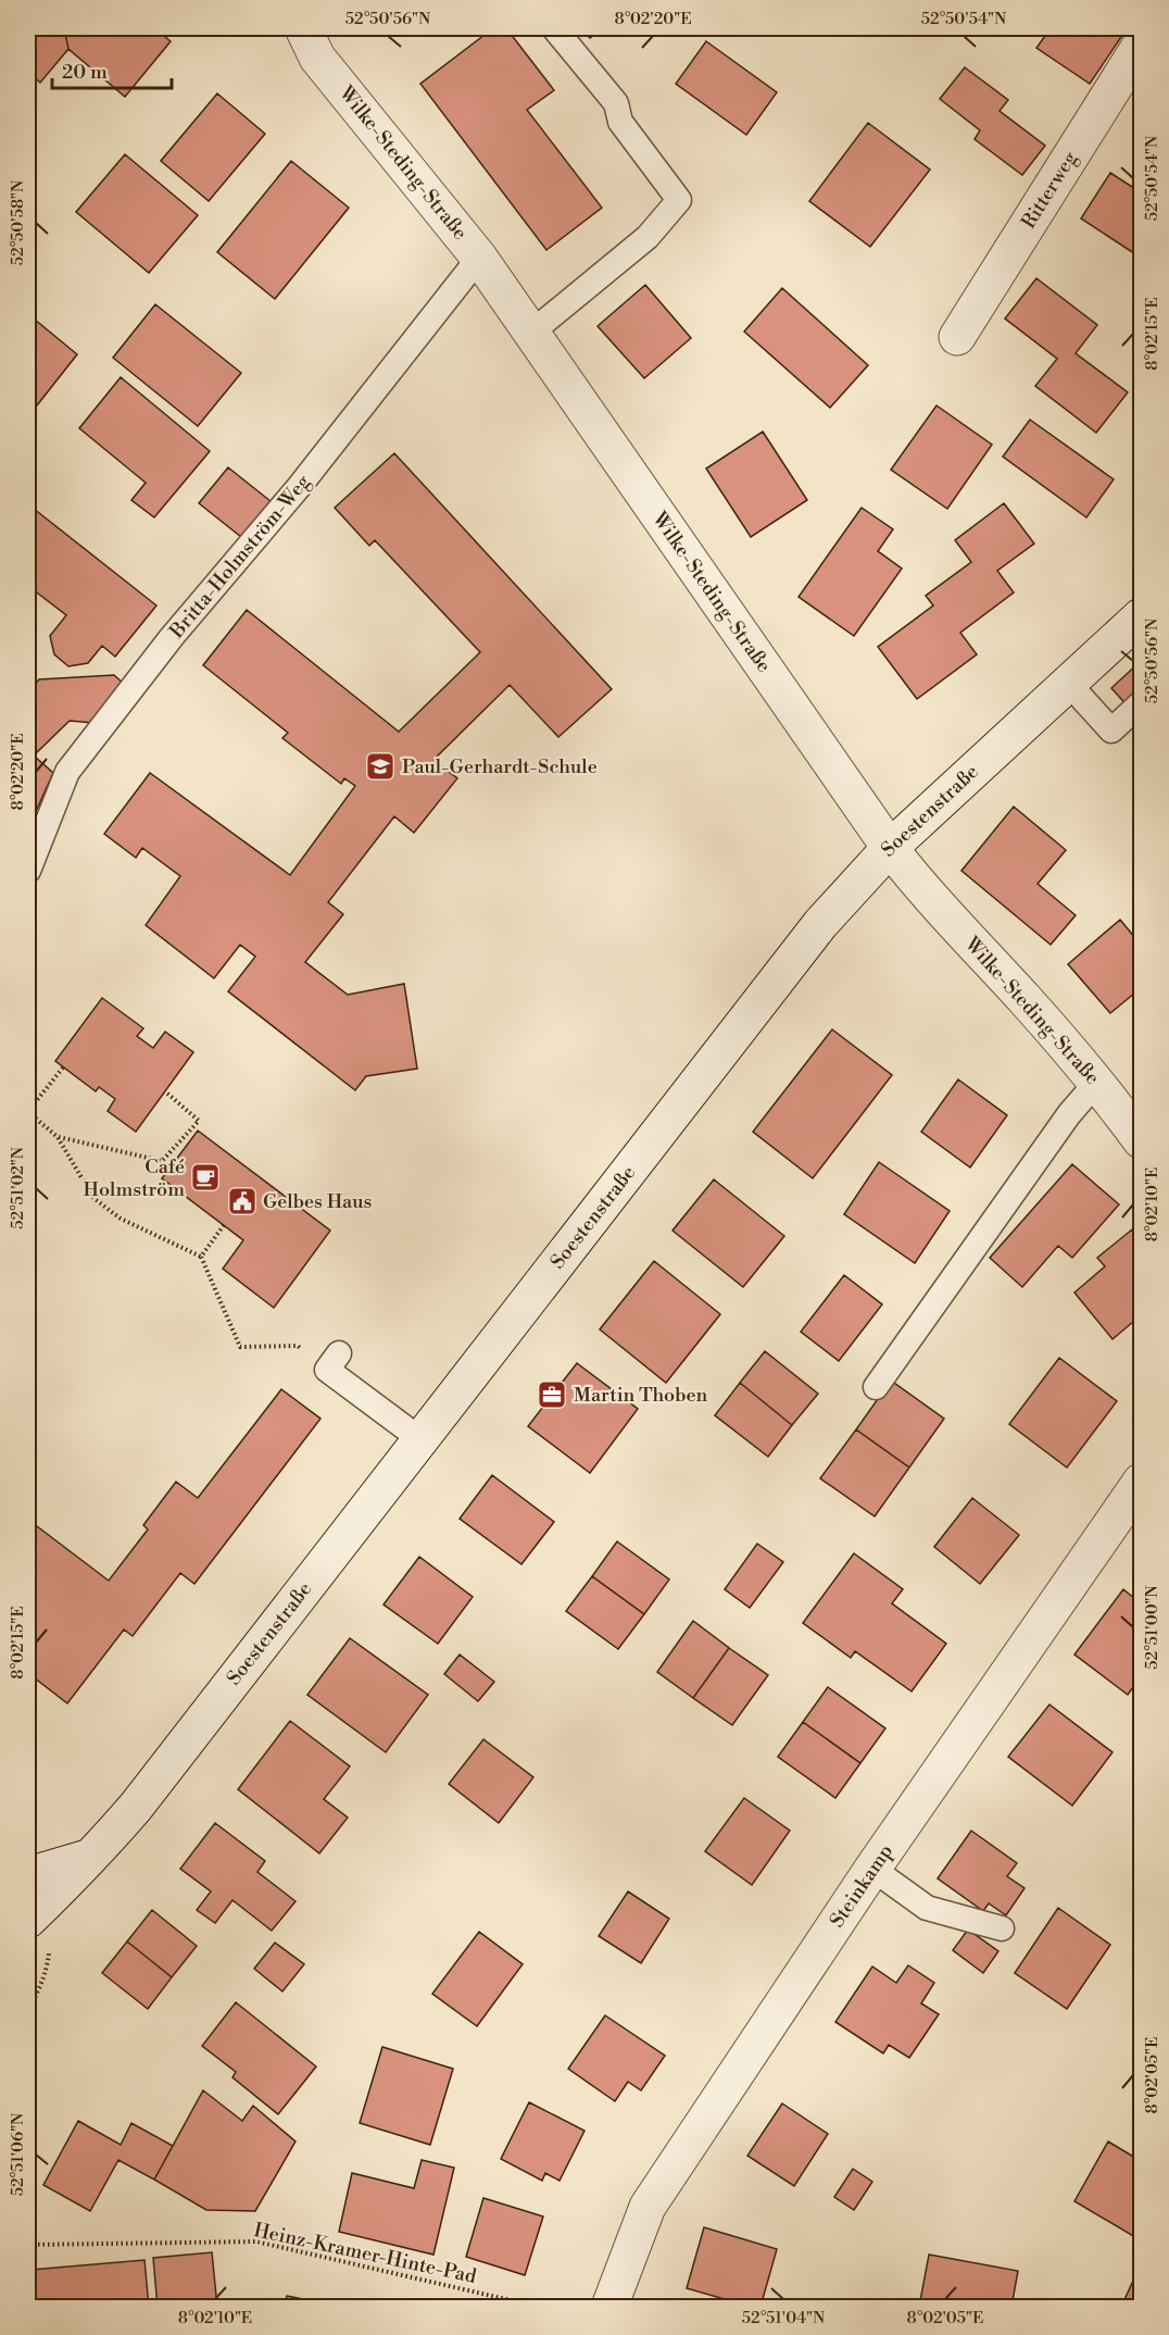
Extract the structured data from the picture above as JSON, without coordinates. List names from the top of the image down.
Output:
{
  "streets": {
    "street": [
      "Wilke-Steding-Straße",
      "Ritterweg",
      "Soestenstraße",
      "Steinkamp"
    ],
    "lane": ["Britta-Holmström-Weg"],
    "path": ["Heinz-Kramer-Hinte-Pad"]
  },
  "crossings": [
    ["Wilke-Steding-Straße", "Britta-Holmström-Weg"],
    ["Wilke-Steding-Straße", "Soestenstraße"]
  ],
  "places": {
    "school or university": ["Paul-Gerhardt-Schule"],
    "cafe": ["Café Holmström"],
    "public building": ["Gelbes Haus"],
    "office": ["Martin Thoben"]
  },
  "scale_bar": "20 m",
  "coordinates": [
    "52°50'56\"N",
    "8°02'20\"E",
    "52°50'54\"N",
    "52°50'58\"N",
    "8°02'15\"E",
    "52°51'02\"N",
    "8°02'10\"E",
    "52°51'00\"N",
    "8°02'05\"E",
    "52°51'06\"N",
    "52°51'04\"N"
  ]
}
